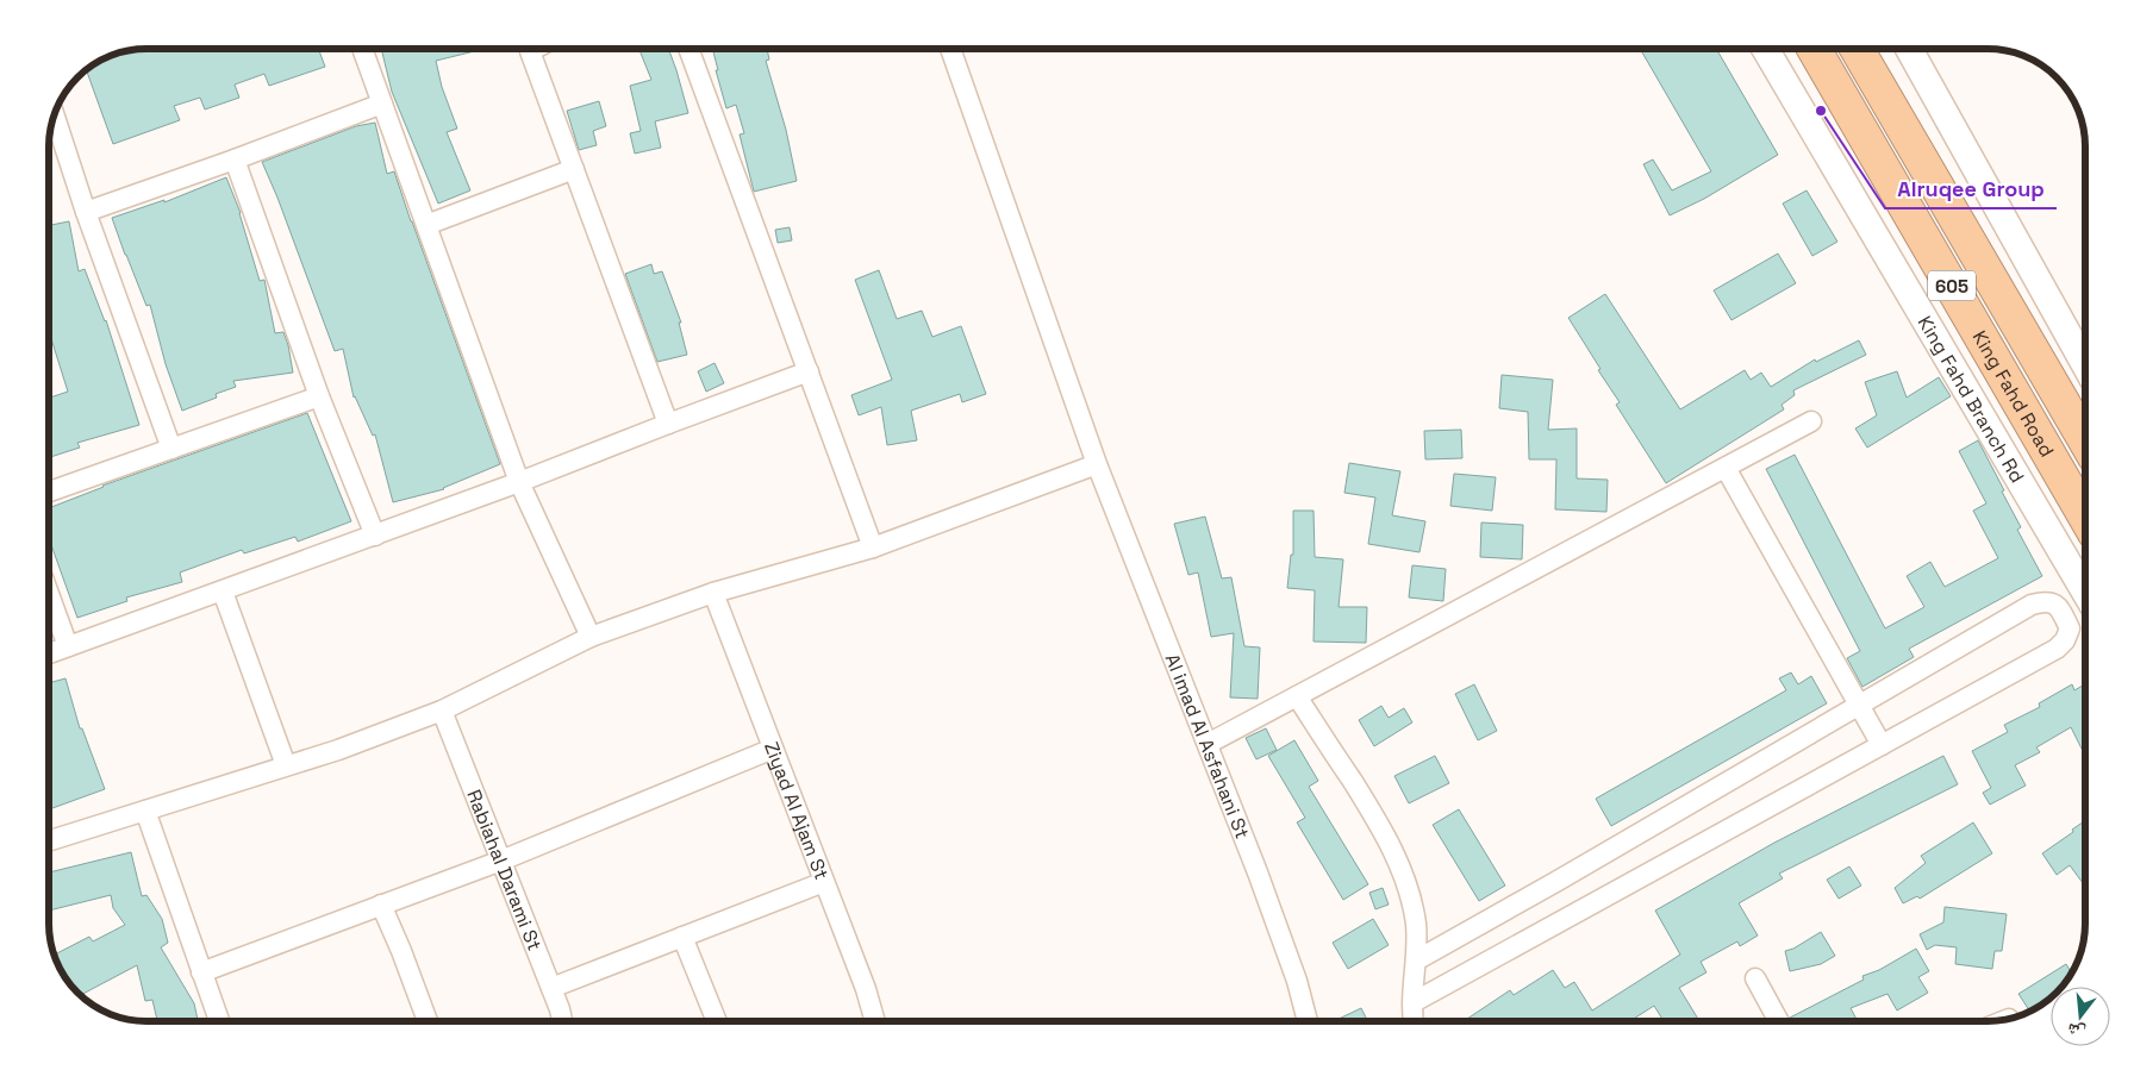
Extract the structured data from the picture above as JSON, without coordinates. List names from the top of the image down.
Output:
{
  "streets": {
    "highway": ["605", "King Fahd Road"],
    "main road": ["King Fahd Branch Rd"],
    "street": ["Al imad Al Asfahani St", "Ziyad Al Ajam St", "Rabiahal Darami St"]
  },
  "places": ["Alruqee Group"],
  "north": "bottom"
}
